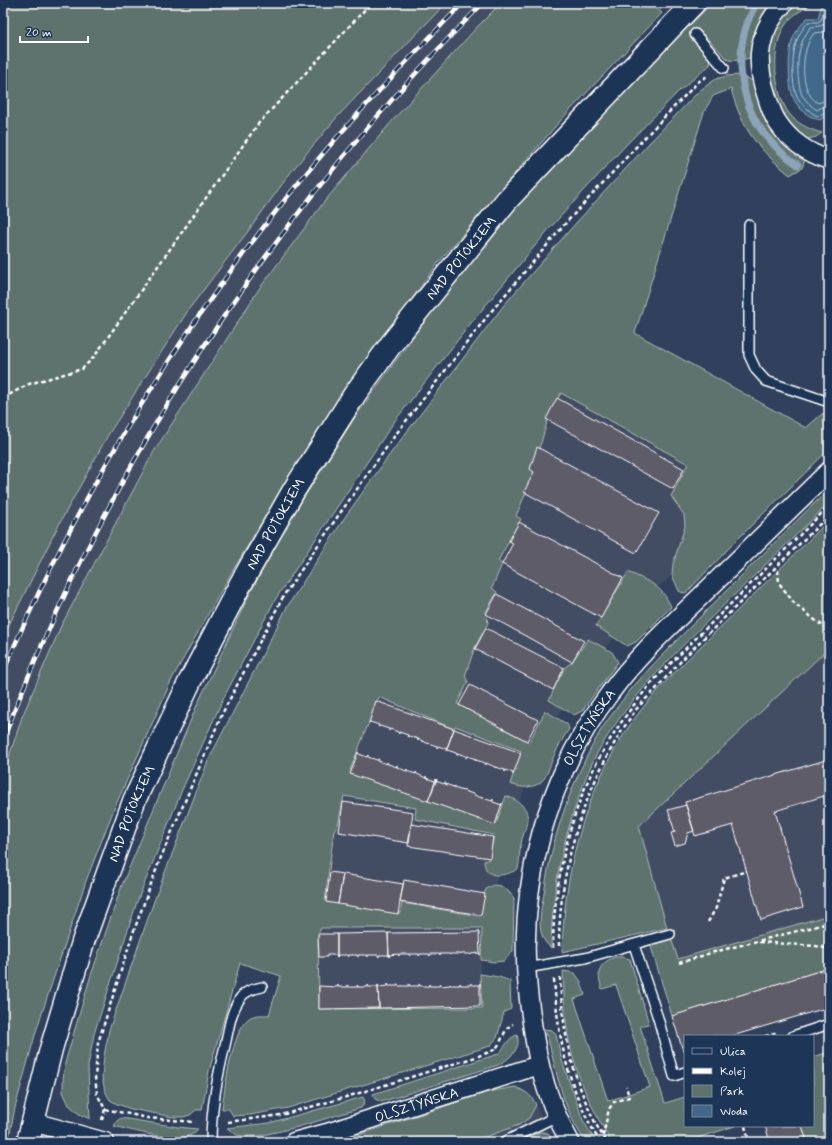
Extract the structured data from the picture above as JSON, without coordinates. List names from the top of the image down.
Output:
{
  "streets": {
    "main road": ["NAD POTOKIEM"],
    "street": ["OLSZTYŃSKA"]
  },
  "legend": [
    "Ulica",
    "Kolej",
    "Park",
    "Woda"
  ],
  "scale_bar": "20 m"
}
